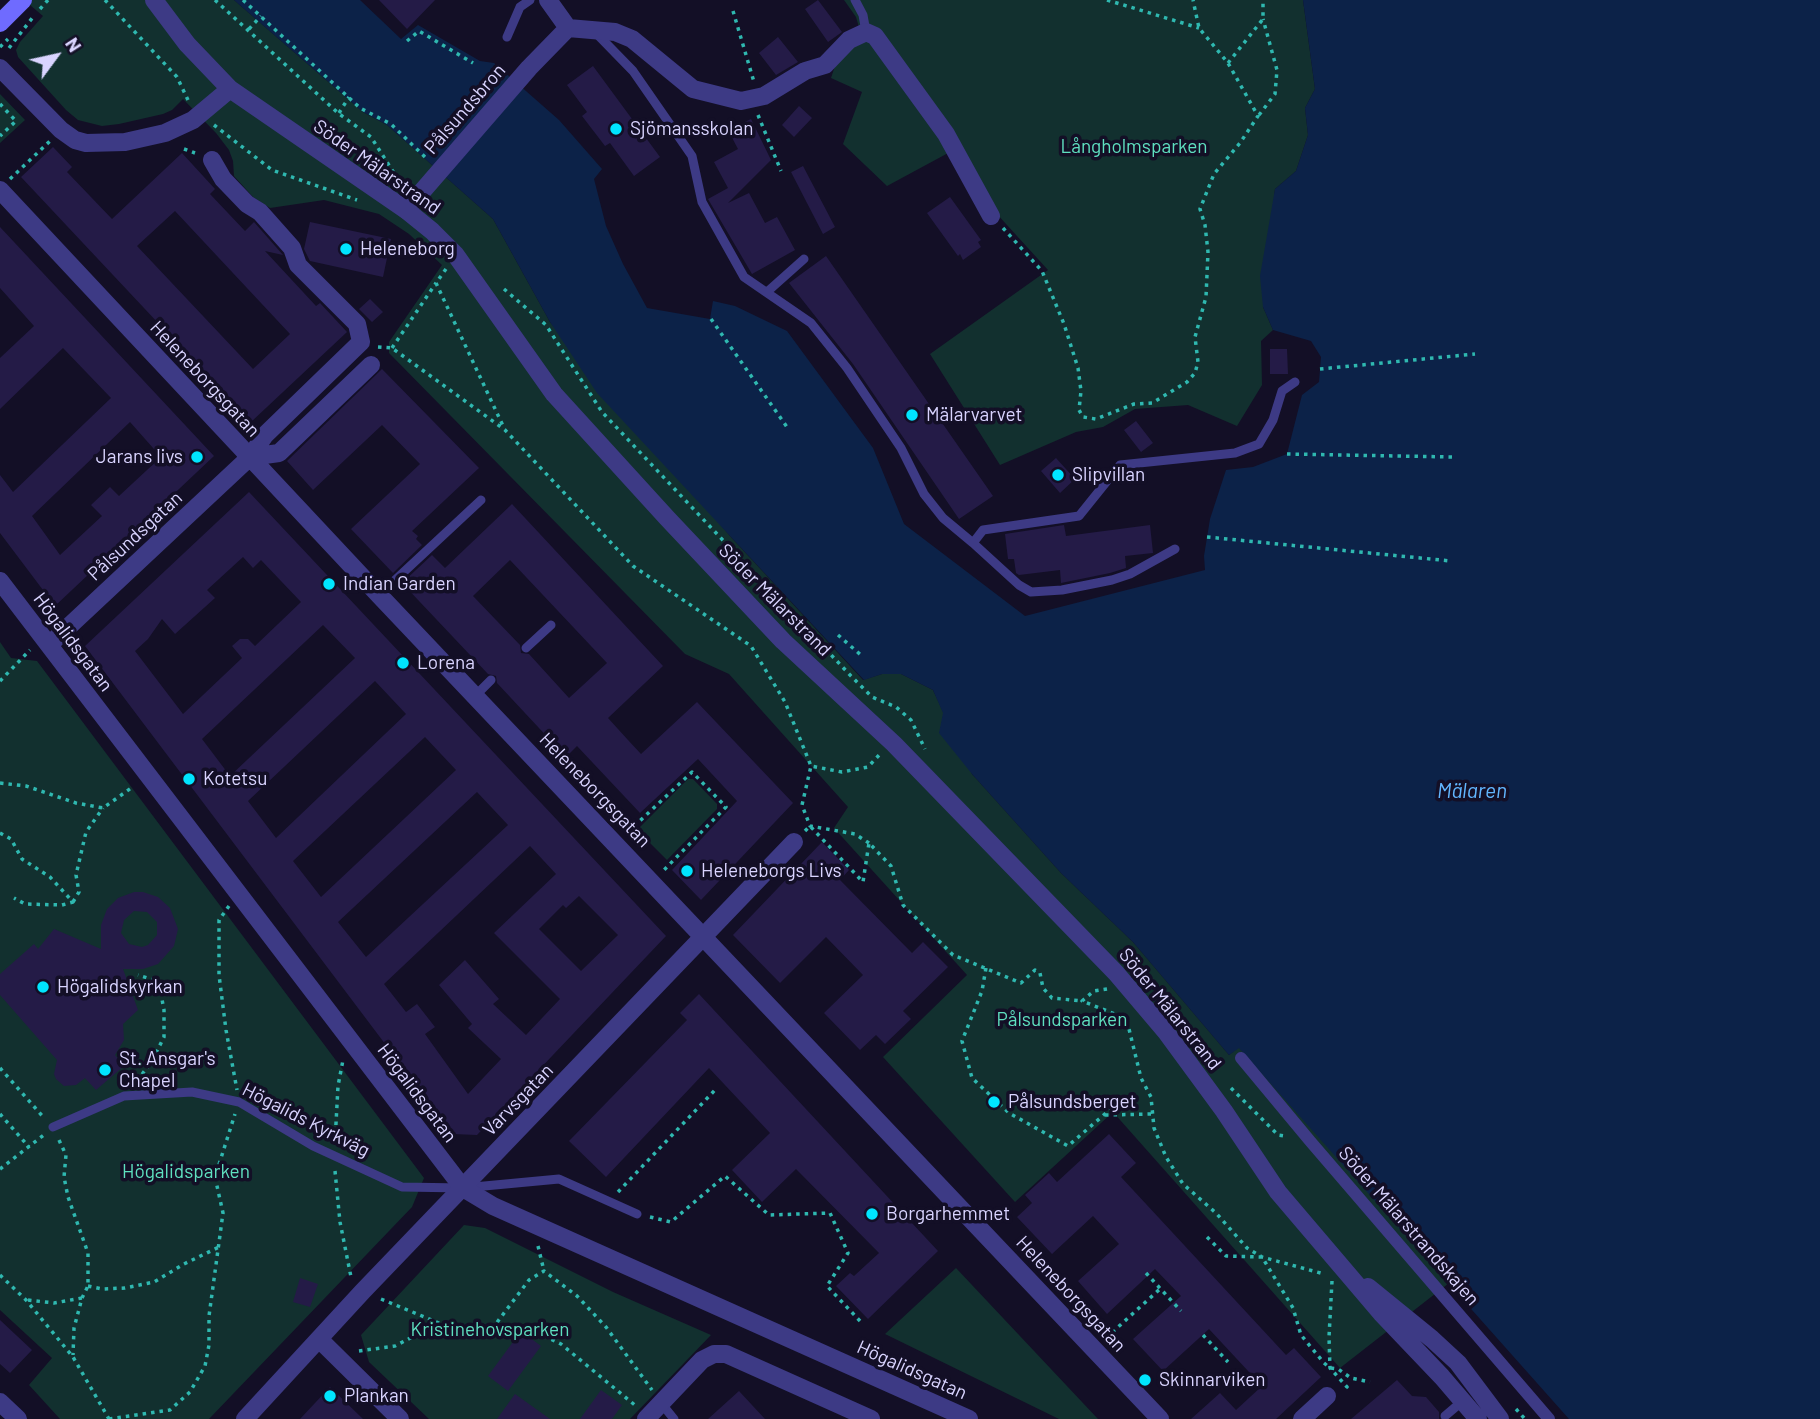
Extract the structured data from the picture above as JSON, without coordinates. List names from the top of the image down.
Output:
{
  "streets": {
    "street": [
      "Pålsundsbron",
      "Söder Mälarstrand",
      "Heleneborgsgatan",
      "Pålsundsgatan",
      "Högalidsgatan",
      "Varvsgatan",
      "Söder Mälarstrandskajen"
    ],
    "lane": ["Högalids Kyrkväg"]
  },
  "crossings": [
    ["Pålsundsbron", "Söder Mälarstrand"],
    ["Söder Mälarstrand", "Söder Mälarstrandskajen"],
    ["Heleneborgsgatan", "Pålsundsgatan"],
    ["Heleneborgsgatan", "Varvsgatan"],
    ["Pålsundsgatan", "Högalidsgatan"],
    ["Högalidsgatan", "Varvsgatan"],
    ["Högalidsgatan", "Högalids Kyrkväg"],
    ["Varvsgatan", "Högalids Kyrkväg"]
  ],
  "water": ["Mälaren"],
  "parks": [
    "Långholmsparken",
    "Pålsundsparken",
    "Högalidsparken",
    "Kristinehovsparken"
  ],
  "places": [
    "Sjömansskolan",
    "Heleneborg",
    "Mälarvarvet",
    "Jarans livs",
    "Slipvillan",
    "Indian Garden",
    "Lorena",
    "Kotetsu",
    "Heleneborgs Livs",
    "Högalidskyrkan",
    "St. Ansgar's Chapel",
    "Pålsundsberget",
    "Borgarhemmet",
    "Skinnarviken",
    "Plankan"
  ],
  "north": "top right"
}
